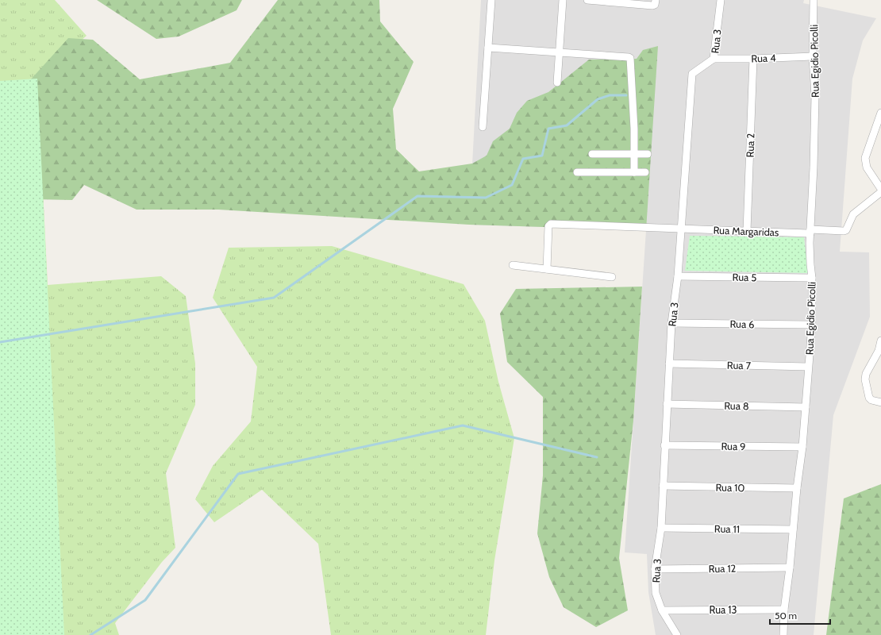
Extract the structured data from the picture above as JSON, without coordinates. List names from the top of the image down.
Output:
{
  "streets": {
    "street": [
      "Rua 3",
      "Rua 4",
      "Rua Egidio Picolli",
      "Rua 2",
      "Rua Margaridas",
      "Rua 5",
      "Rua 6",
      "Rua 7",
      "Rua 8",
      "Rua 9",
      "Rua 10",
      "Rua 11",
      "Rua 12",
      "Rua 13"
    ]
  },
  "crossings": [
    ["Rua 3", "Rua 4"],
    ["Rua 3", "Rua Margaridas"],
    ["Rua 3", "Rua 5"],
    ["Rua 3", "Rua 6"],
    ["Rua 3", "Rua 7"],
    ["Rua 3", "Rua 8"],
    ["Rua 3", "Rua 9"],
    ["Rua 3", "Rua 10"],
    ["Rua 3", "Rua 11"],
    ["Rua 3", "Rua 12"],
    ["Rua 3", "Rua 13"],
    ["Rua 4", "Rua Egidio Picolli"],
    ["Rua 4", "Rua 2"],
    ["Rua Egidio Picolli", "Rua Margaridas"],
    ["Rua Egidio Picolli", "Rua 5"],
    ["Rua Egidio Picolli", "Rua 6"],
    ["Rua Egidio Picolli", "Rua 7"],
    ["Rua Egidio Picolli", "Rua 8"],
    ["Rua Egidio Picolli", "Rua 9"],
    ["Rua Egidio Picolli", "Rua 10"],
    ["Rua Egidio Picolli", "Rua 11"],
    ["Rua Egidio Picolli", "Rua 12"],
    ["Rua Egidio Picolli", "Rua 13"],
    ["Rua 2", "Rua Margaridas"]
  ],
  "scale_bar": "50 m"
}
